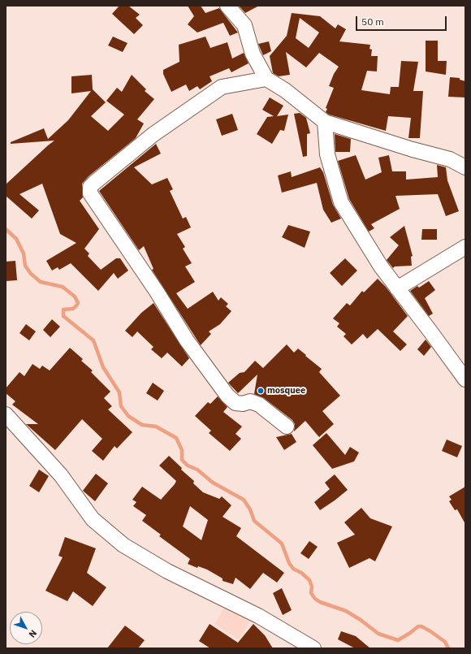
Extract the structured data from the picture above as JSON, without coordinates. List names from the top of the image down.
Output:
{
  "places": ["mosquee"],
  "scale_bar": "50 m",
  "north": "bottom right"
}
